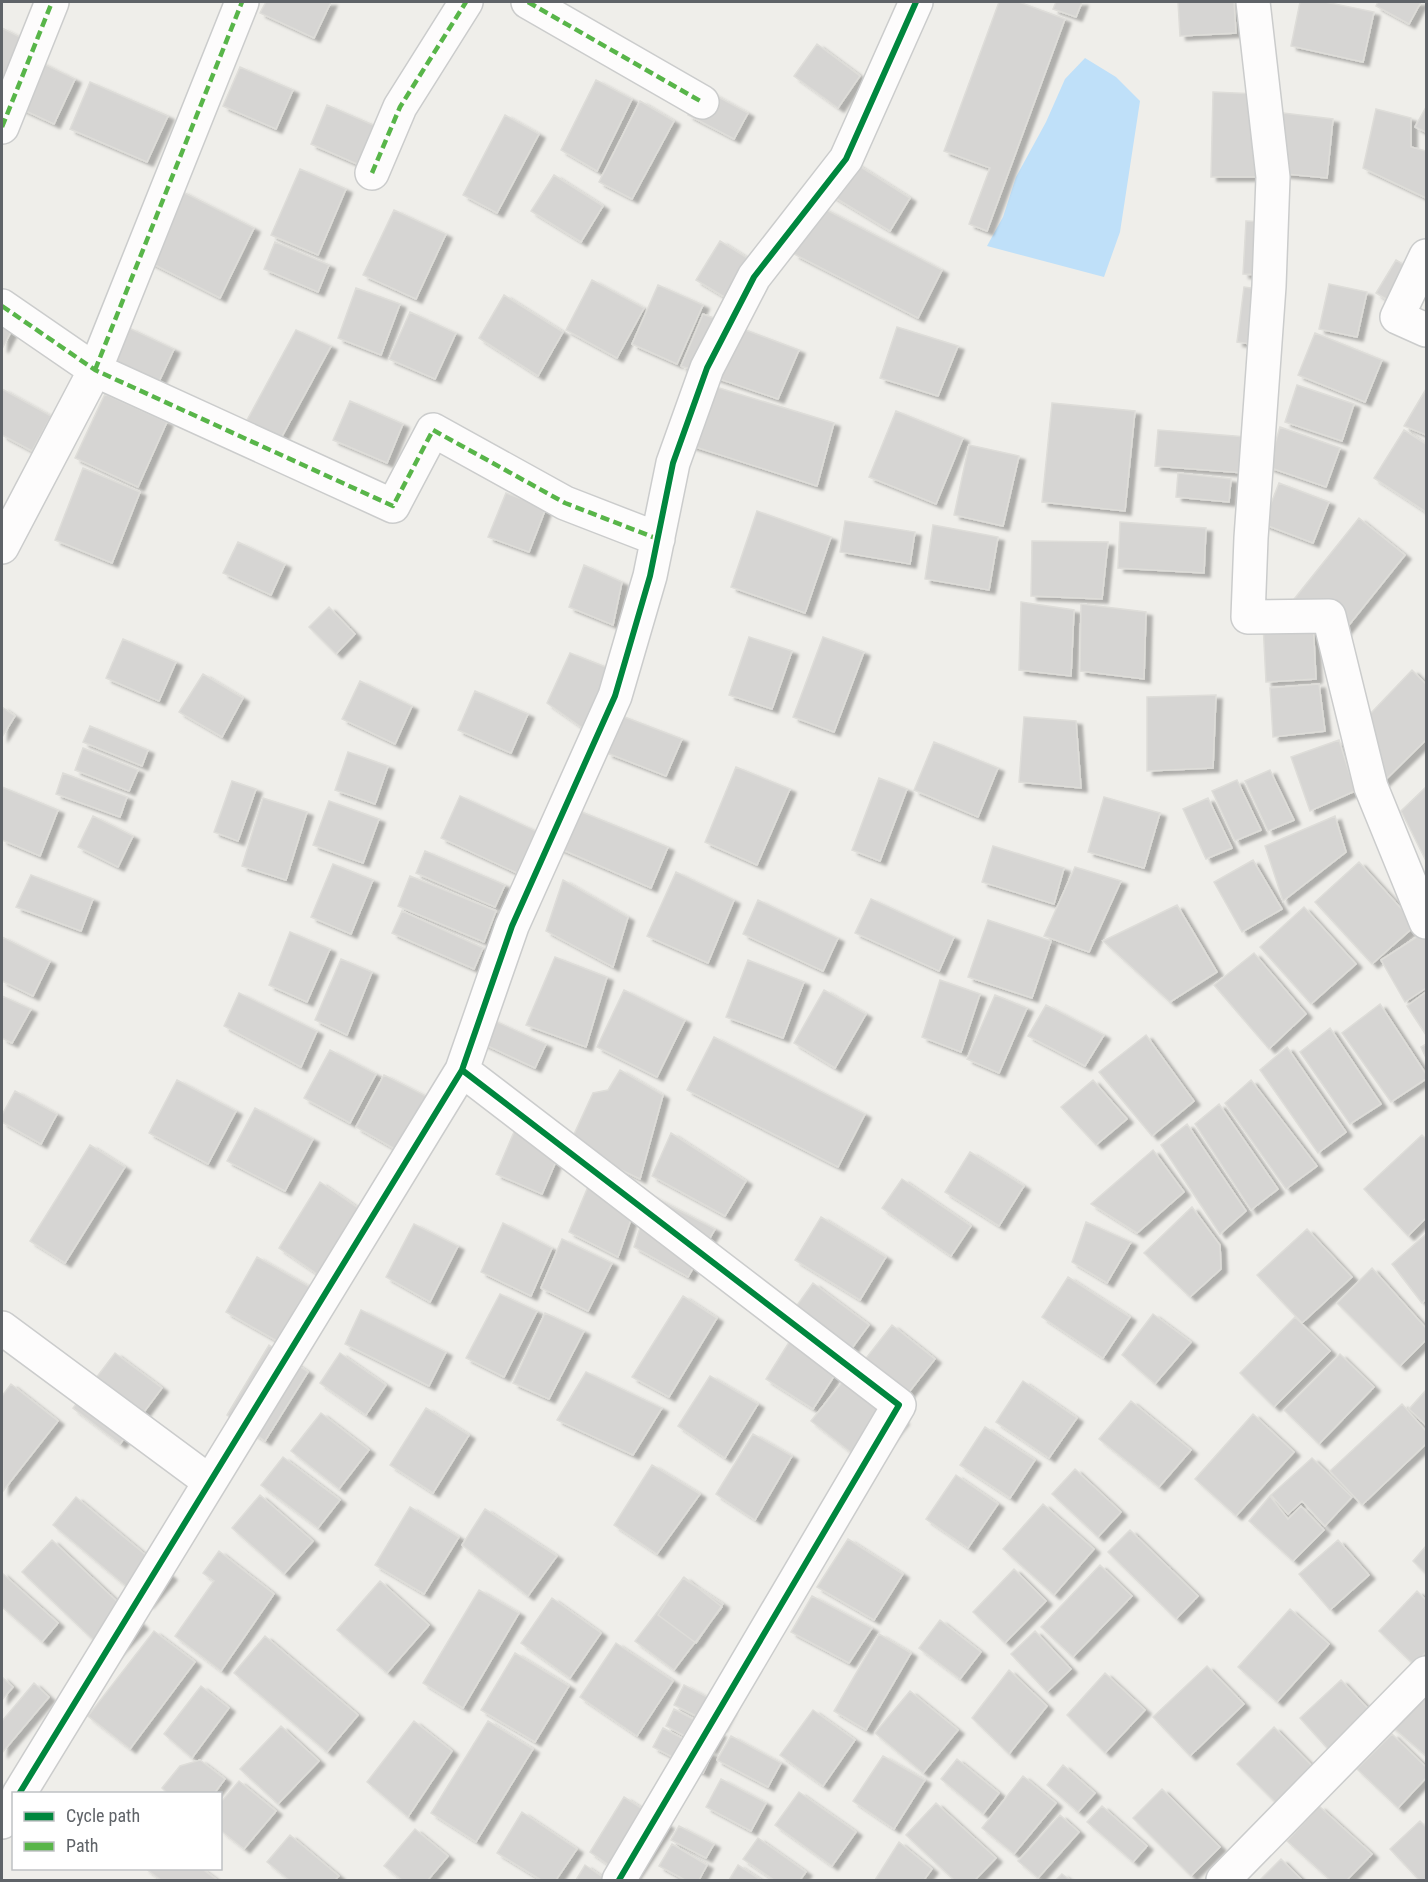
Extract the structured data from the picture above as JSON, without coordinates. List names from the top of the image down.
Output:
{
  "legend": ["Cycle path", "Path"]
}
